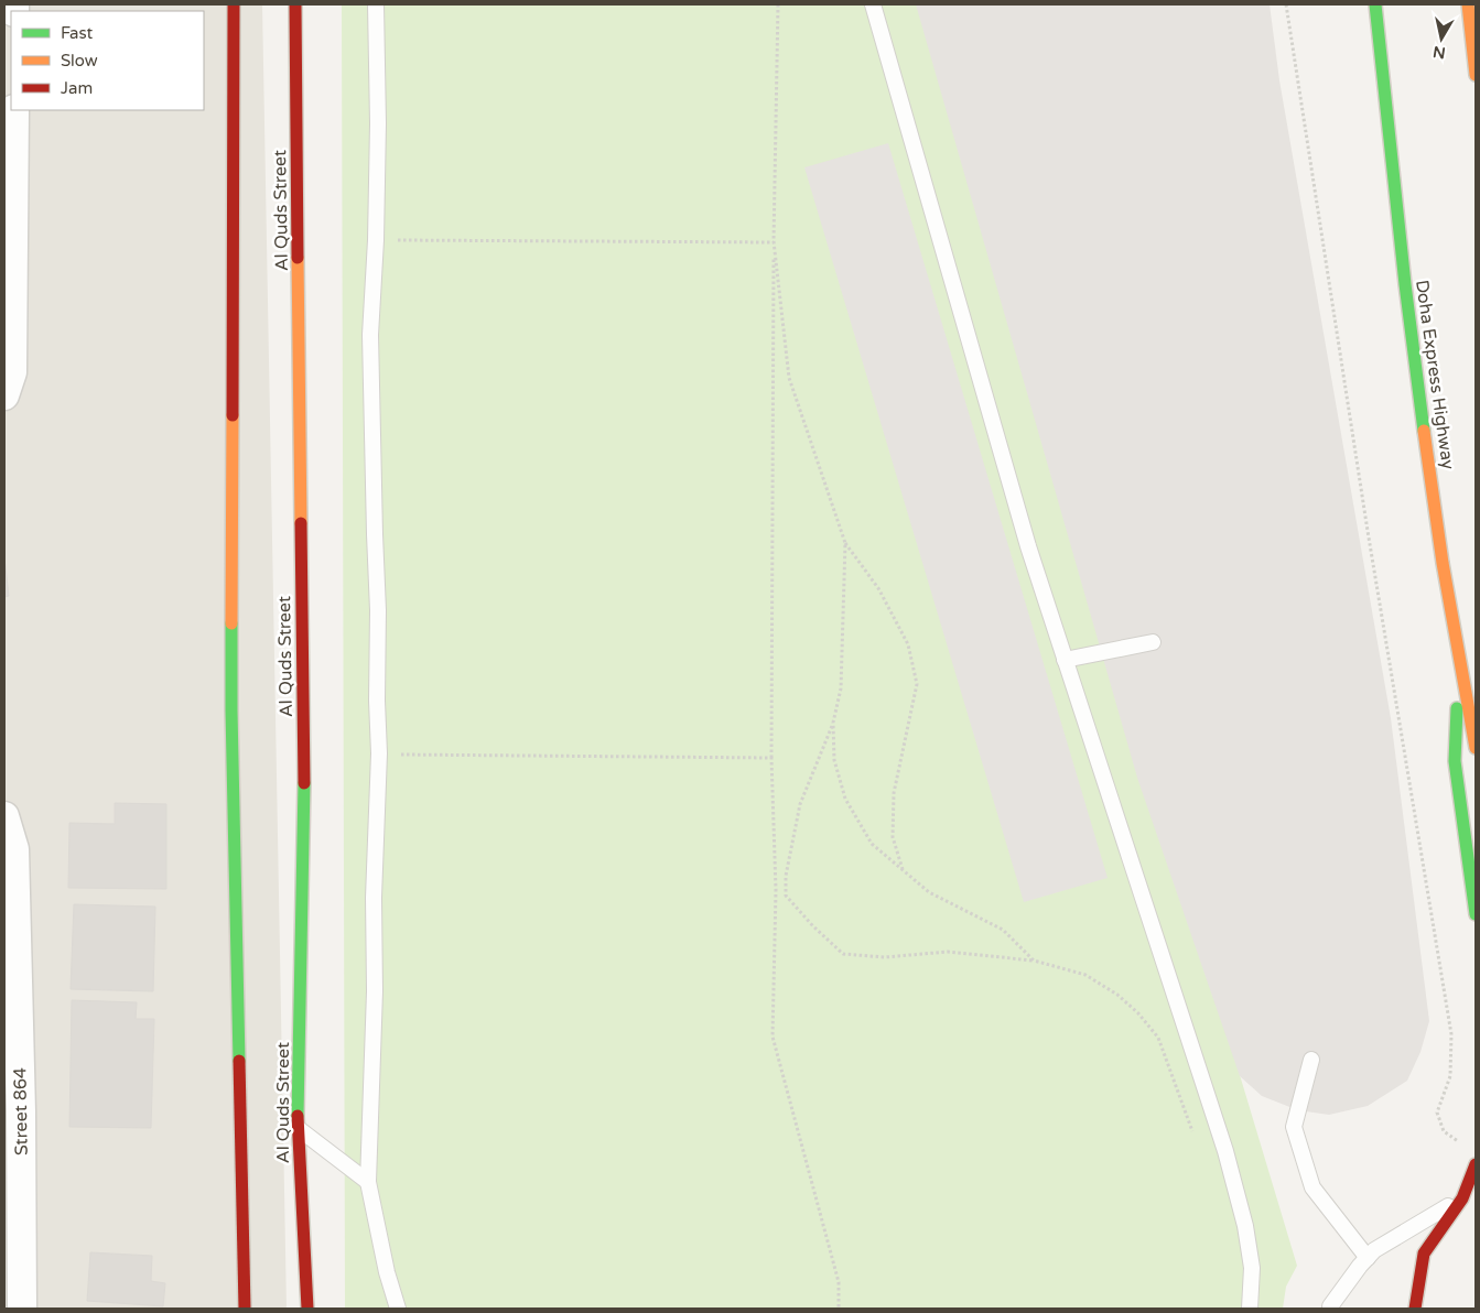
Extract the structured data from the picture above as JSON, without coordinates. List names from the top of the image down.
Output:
{
  "streets": {
    "main road": ["Al Quds Street", "Doha Express Highway"],
    "street": ["Street 864"]
  },
  "legend": ["Fast", "Slow", "Jam"],
  "north": "bottom"
}
